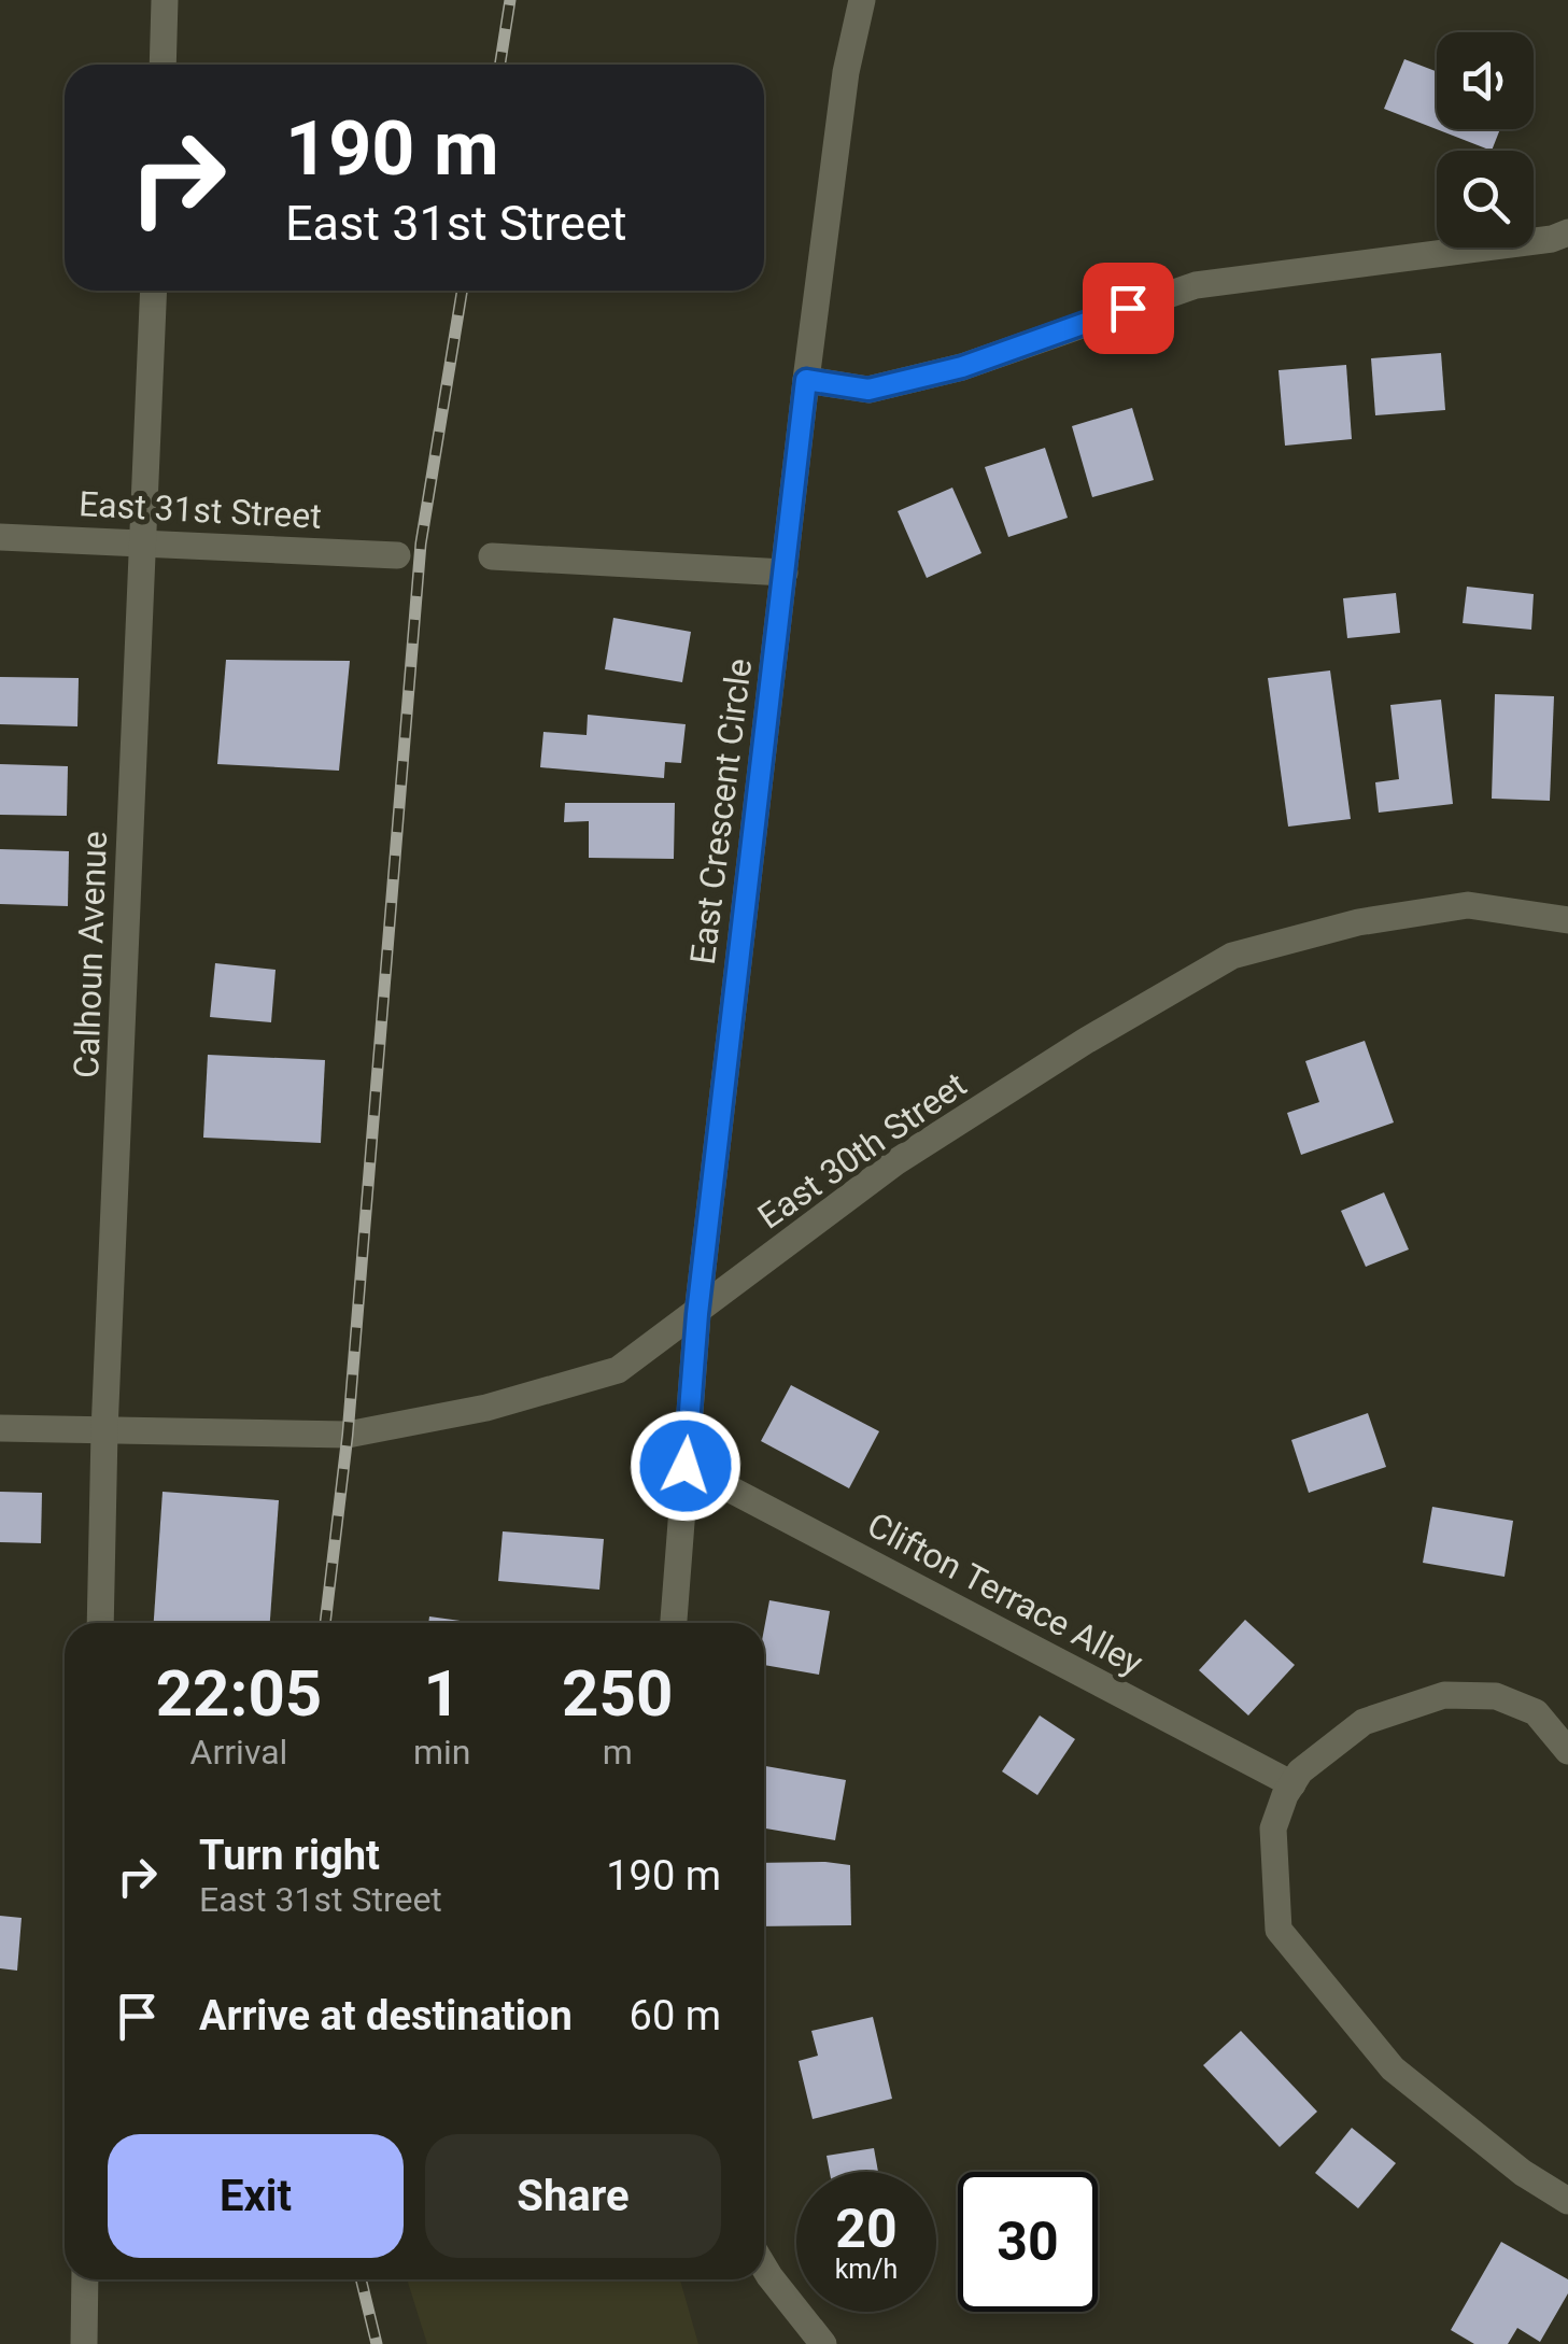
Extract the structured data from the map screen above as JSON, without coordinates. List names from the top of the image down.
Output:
{
  "streets": {
    "street": [
      "East 31st Street",
      "East Crescent Circle",
      "Calhoun Avenue",
      "East 30th Street",
      "Clifton Terrace Alley"
    ]
  },
  "crossings": [
    ["East 31st Street", "Calhoun Avenue"],
    ["East Crescent Circle", "East 30th Street"],
    ["East Crescent Circle", "Clifton Terrace Alley"],
    ["Calhoun Avenue", "East 30th Street"]
  ],
  "page": {
    "turn": ["190 m", "East 31st Street"],
    "eta": [
      "22:05",
      "Arrival",
      "1",
      "min",
      "250",
      "m"
    ],
    "list": [
      {
        "name": "Turn right",
        "note": "East 31st Street",
        "value": "190 m"
      },
      {
        "name": "Arrive at destination",
        "value": "60 m"
      }
    ],
    "buttons": ["Exit", "Share"],
    "speed": "20 km/h",
    "limit": "30"
  }
}
